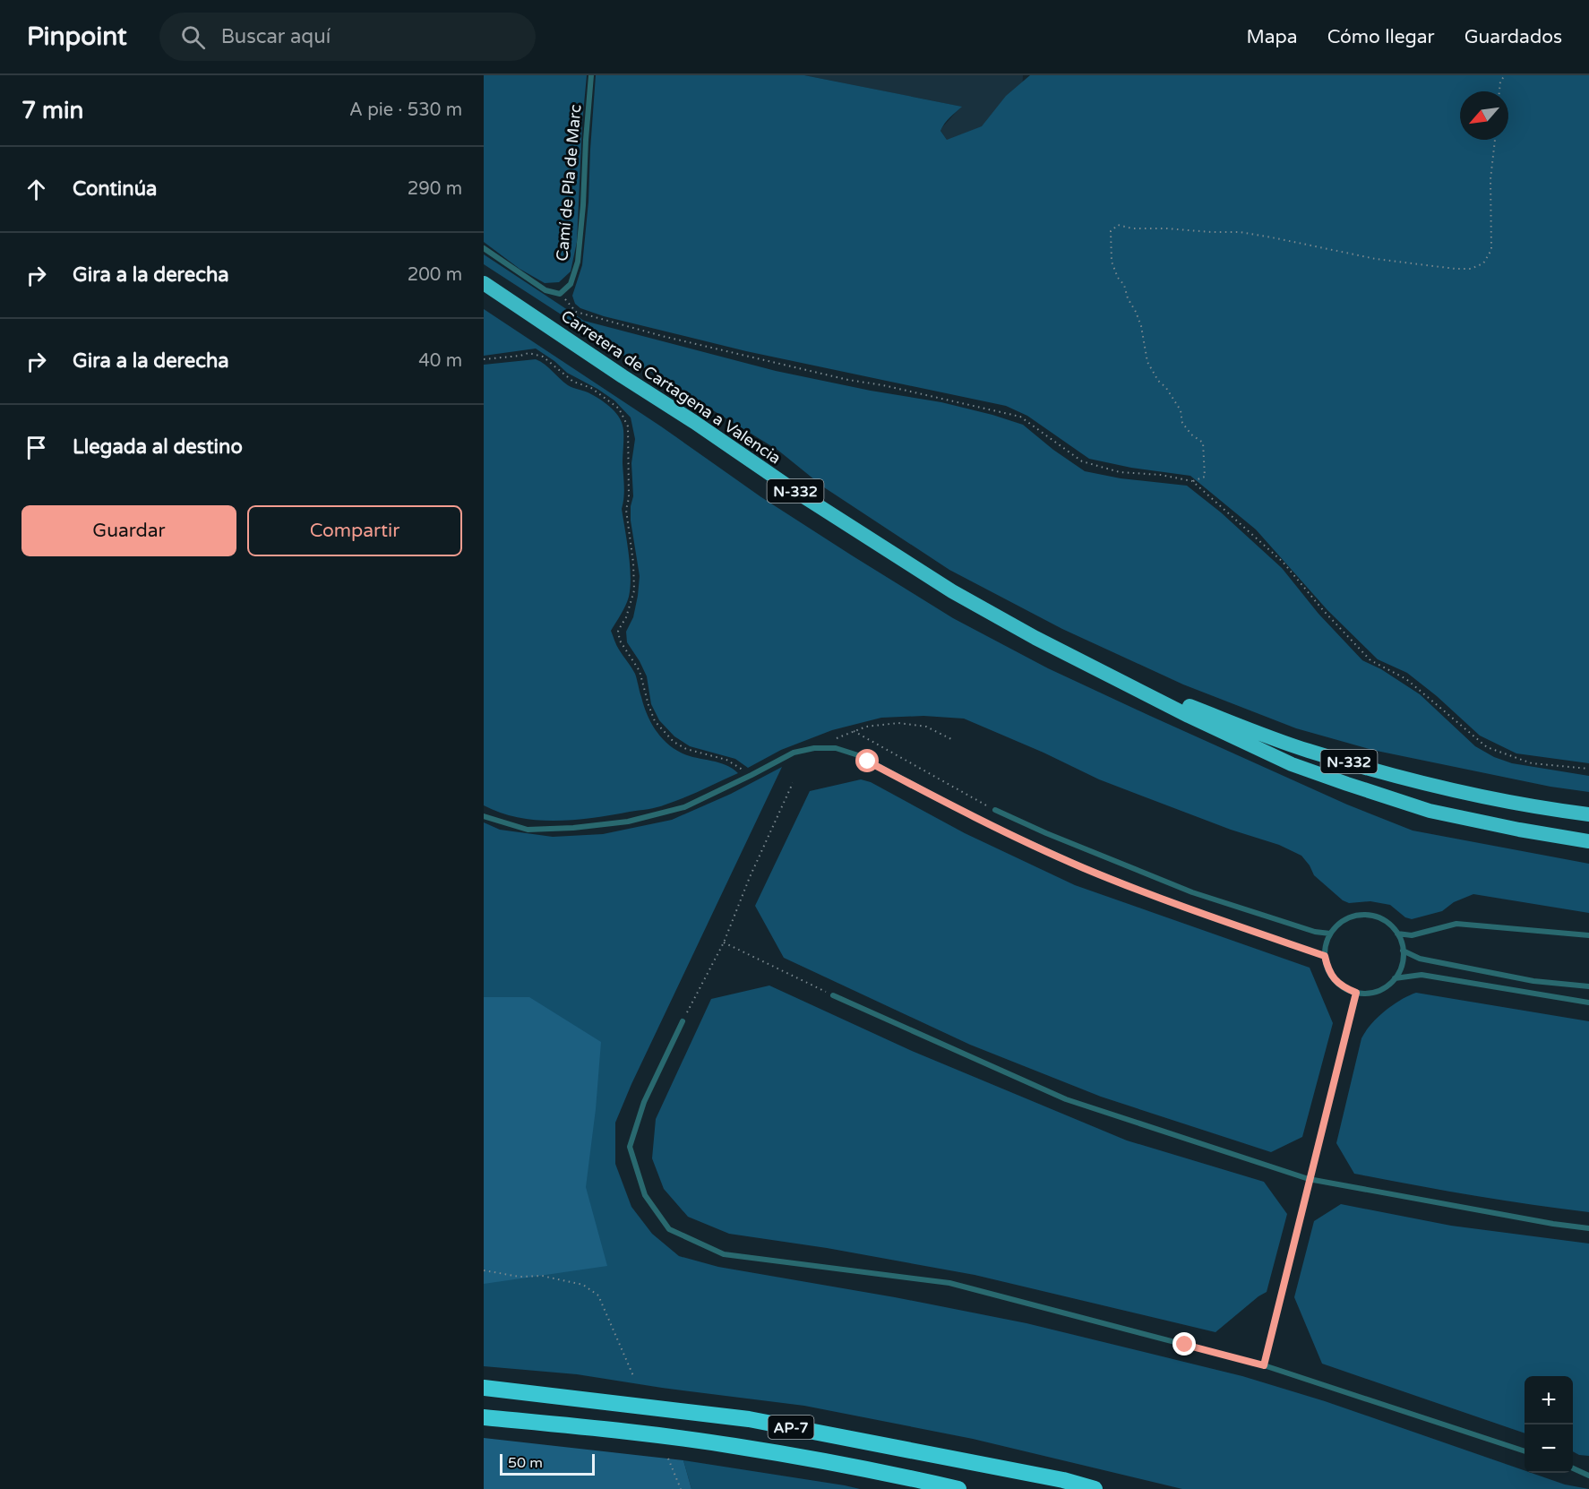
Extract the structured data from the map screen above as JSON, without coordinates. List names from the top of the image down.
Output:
{
  "streets": {
    "highway": ["Carretera de Cartagena a Valencia", "N-332", "AP-7"],
    "lane": ["Camí de Pla de Marc"]
  },
  "scale_bar": "50 m",
  "north": "bottom left",
  "page": {
    "header": "Pinpoint",
    "search": "Buscar aquí",
    "nav": ["Mapa", "Cómo llegar", "Guardados"],
    "heading": ["7 min", "A pie · 530 m"],
    "list": [
      ["Continúa", "290 m"],
      ["Gira a la derecha", "200 m"],
      ["Gira a la derecha", "40 m"],
      "Llegada al destino"
    ],
    "buttons": ["Guardar", "Compartir"],
    "map_buttons": ["+", "−"],
    "scale": "50 m"
  }
}
